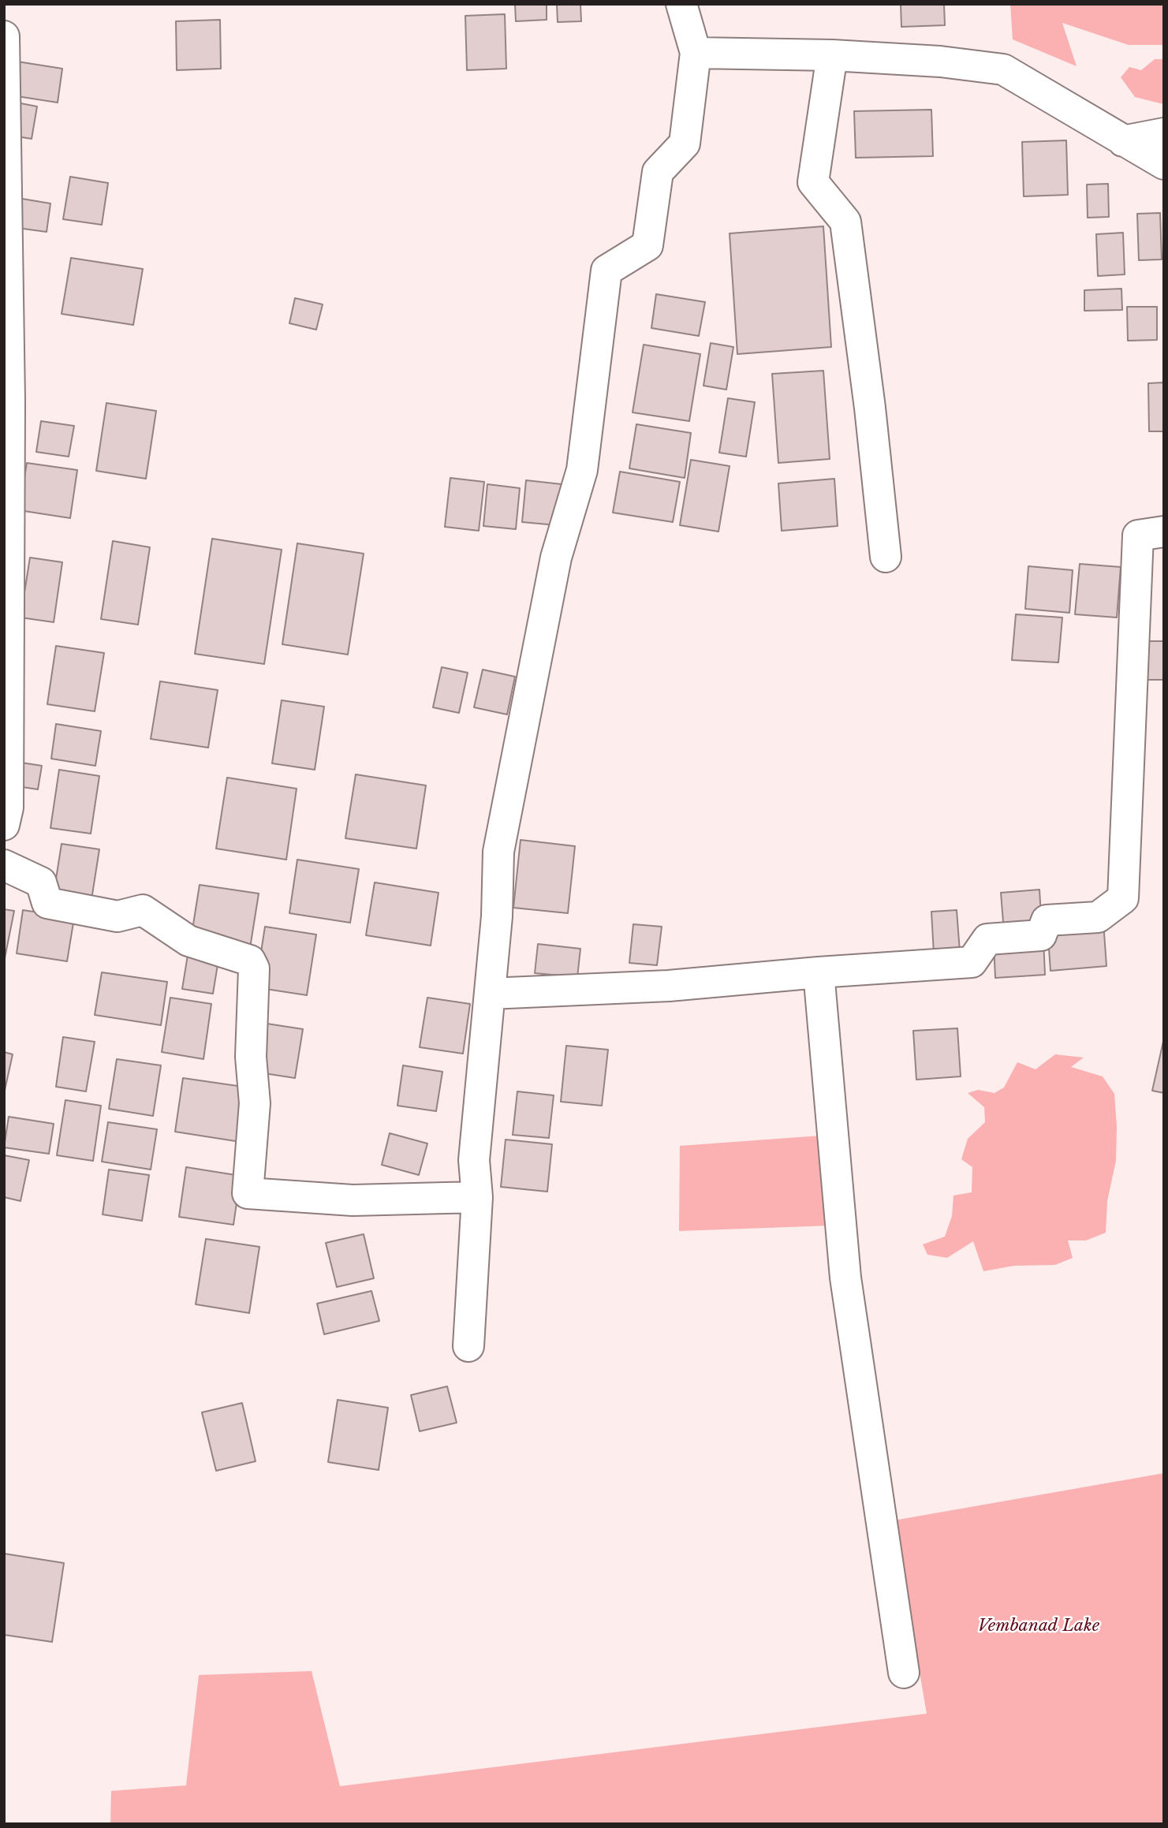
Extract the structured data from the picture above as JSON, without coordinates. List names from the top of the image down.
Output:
{
  "water": ["Vembanad Lake"]
}
